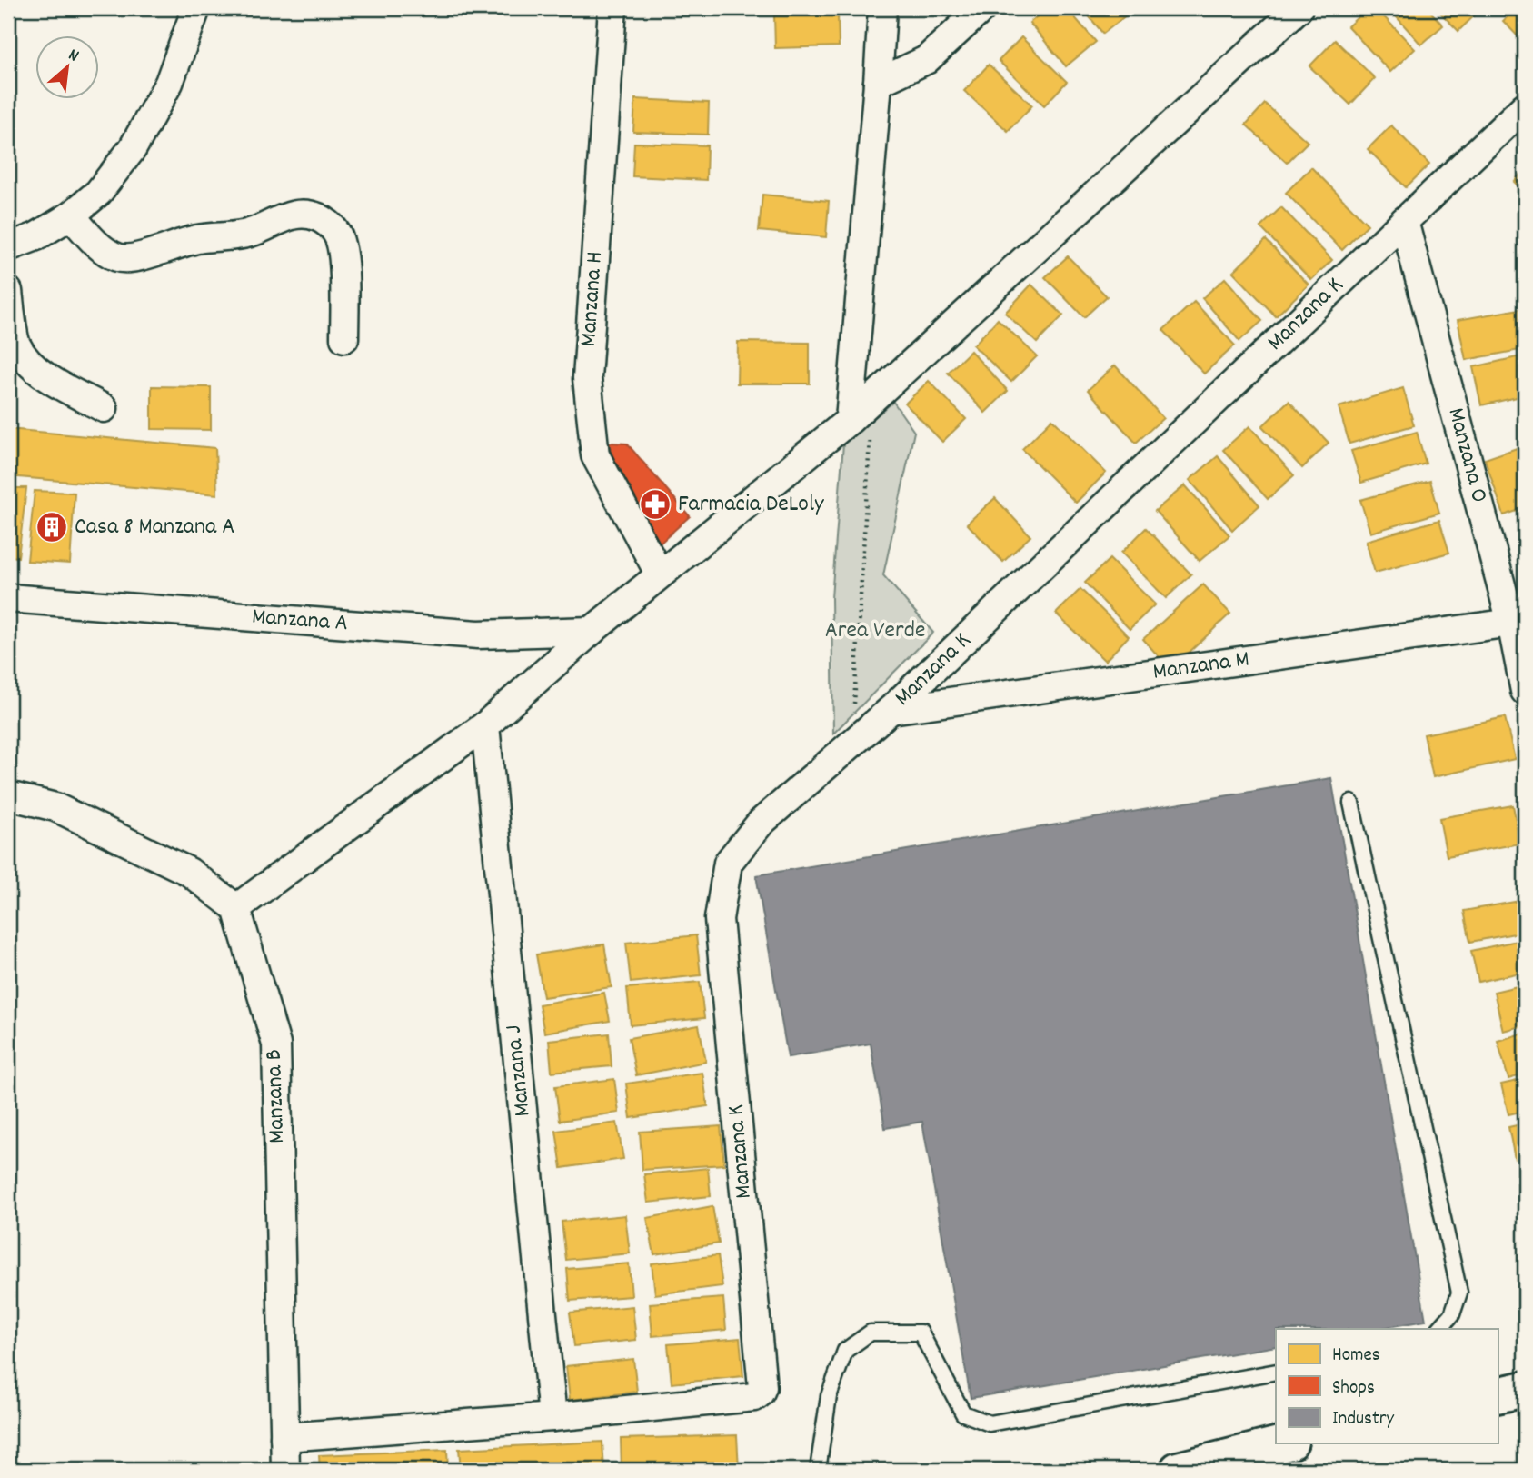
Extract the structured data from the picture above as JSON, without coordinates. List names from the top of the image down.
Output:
{
  "streets": {
    "street": [
      "Manzana H",
      "Manzana K",
      "Manzana O",
      "Manzana A",
      "Manzana M",
      "Manzana J",
      "Manzana B"
    ]
  },
  "crossings": [
    ["Manzana K", "Manzana O"],
    ["Manzana K", "Manzana M"],
    ["Manzana K", "Manzana J"],
    ["Manzana O", "Manzana M"]
  ],
  "parks": ["Area Verde"],
  "places": {
    "pharmacy": ["Farmacia DeLoly"],
    "building": ["Casa 8 Manzana A"]
  },
  "legend": ["Homes", "Shops", "Industry"],
  "north": "top right"
}
